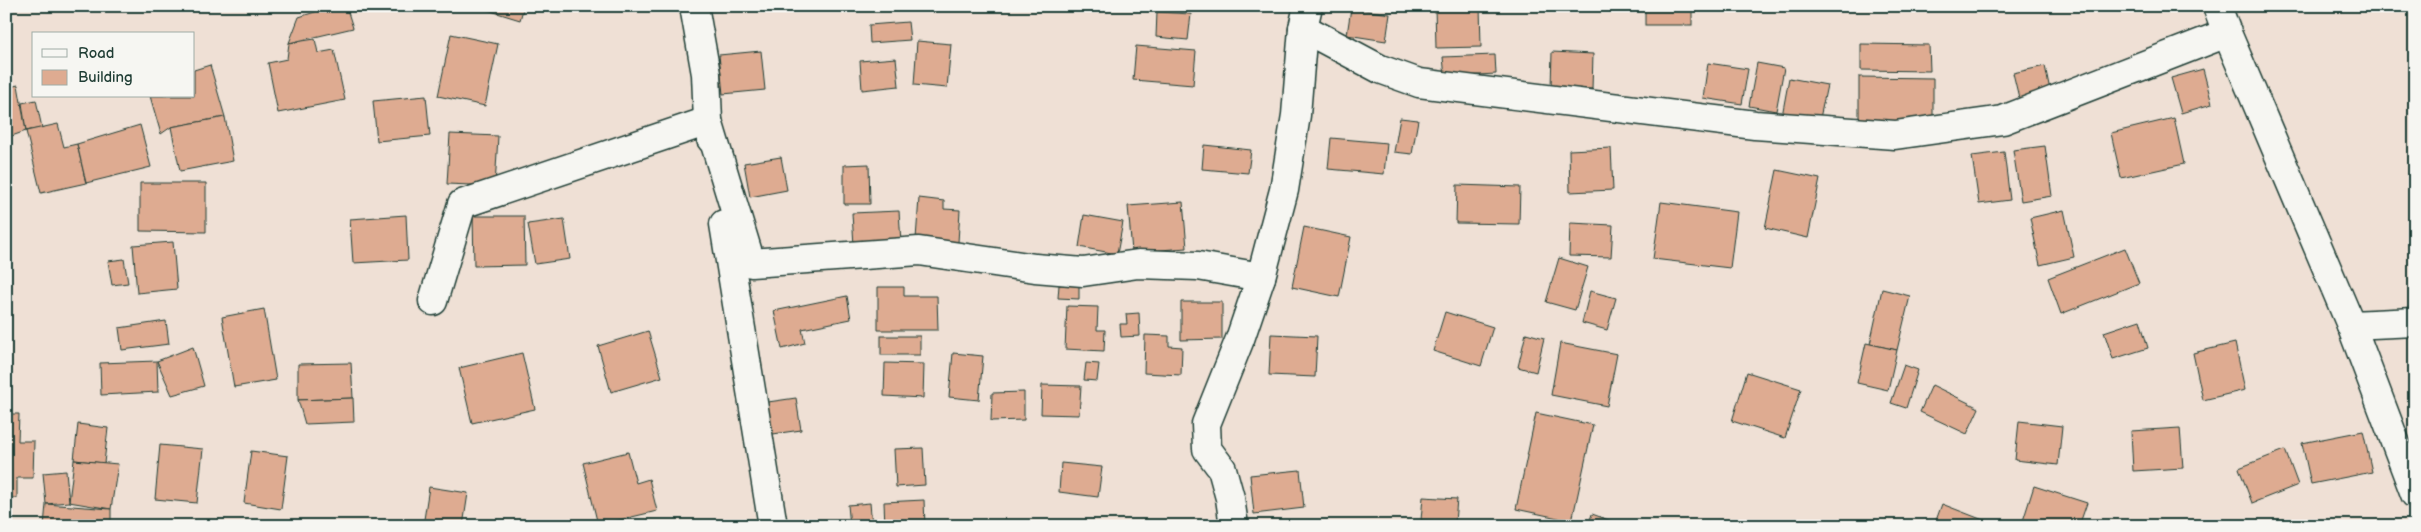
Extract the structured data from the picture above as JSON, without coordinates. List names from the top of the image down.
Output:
{
  "legend": ["Road", "Building"]
}
